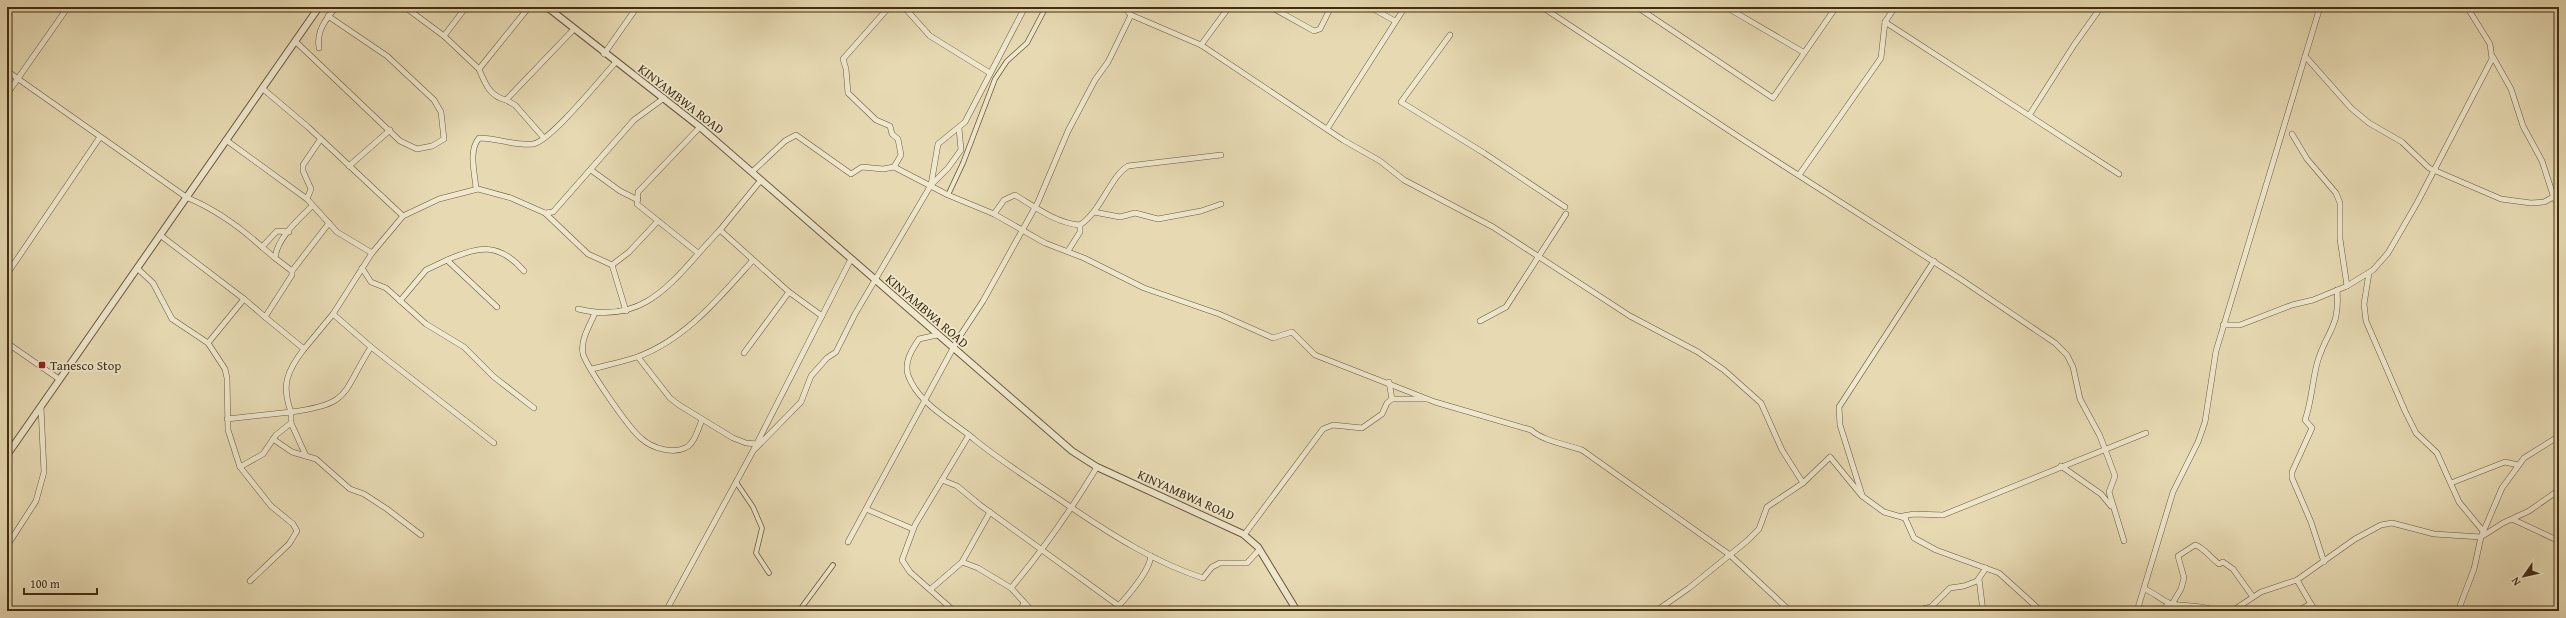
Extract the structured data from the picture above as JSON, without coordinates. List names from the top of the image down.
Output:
{
  "streets": {
    "street": ["KINYAMBWA ROAD"]
  },
  "places": {
    "transit": ["Tanesco Stop"]
  },
  "scale_bar": "100 m",
  "north": "bottom left"
}
